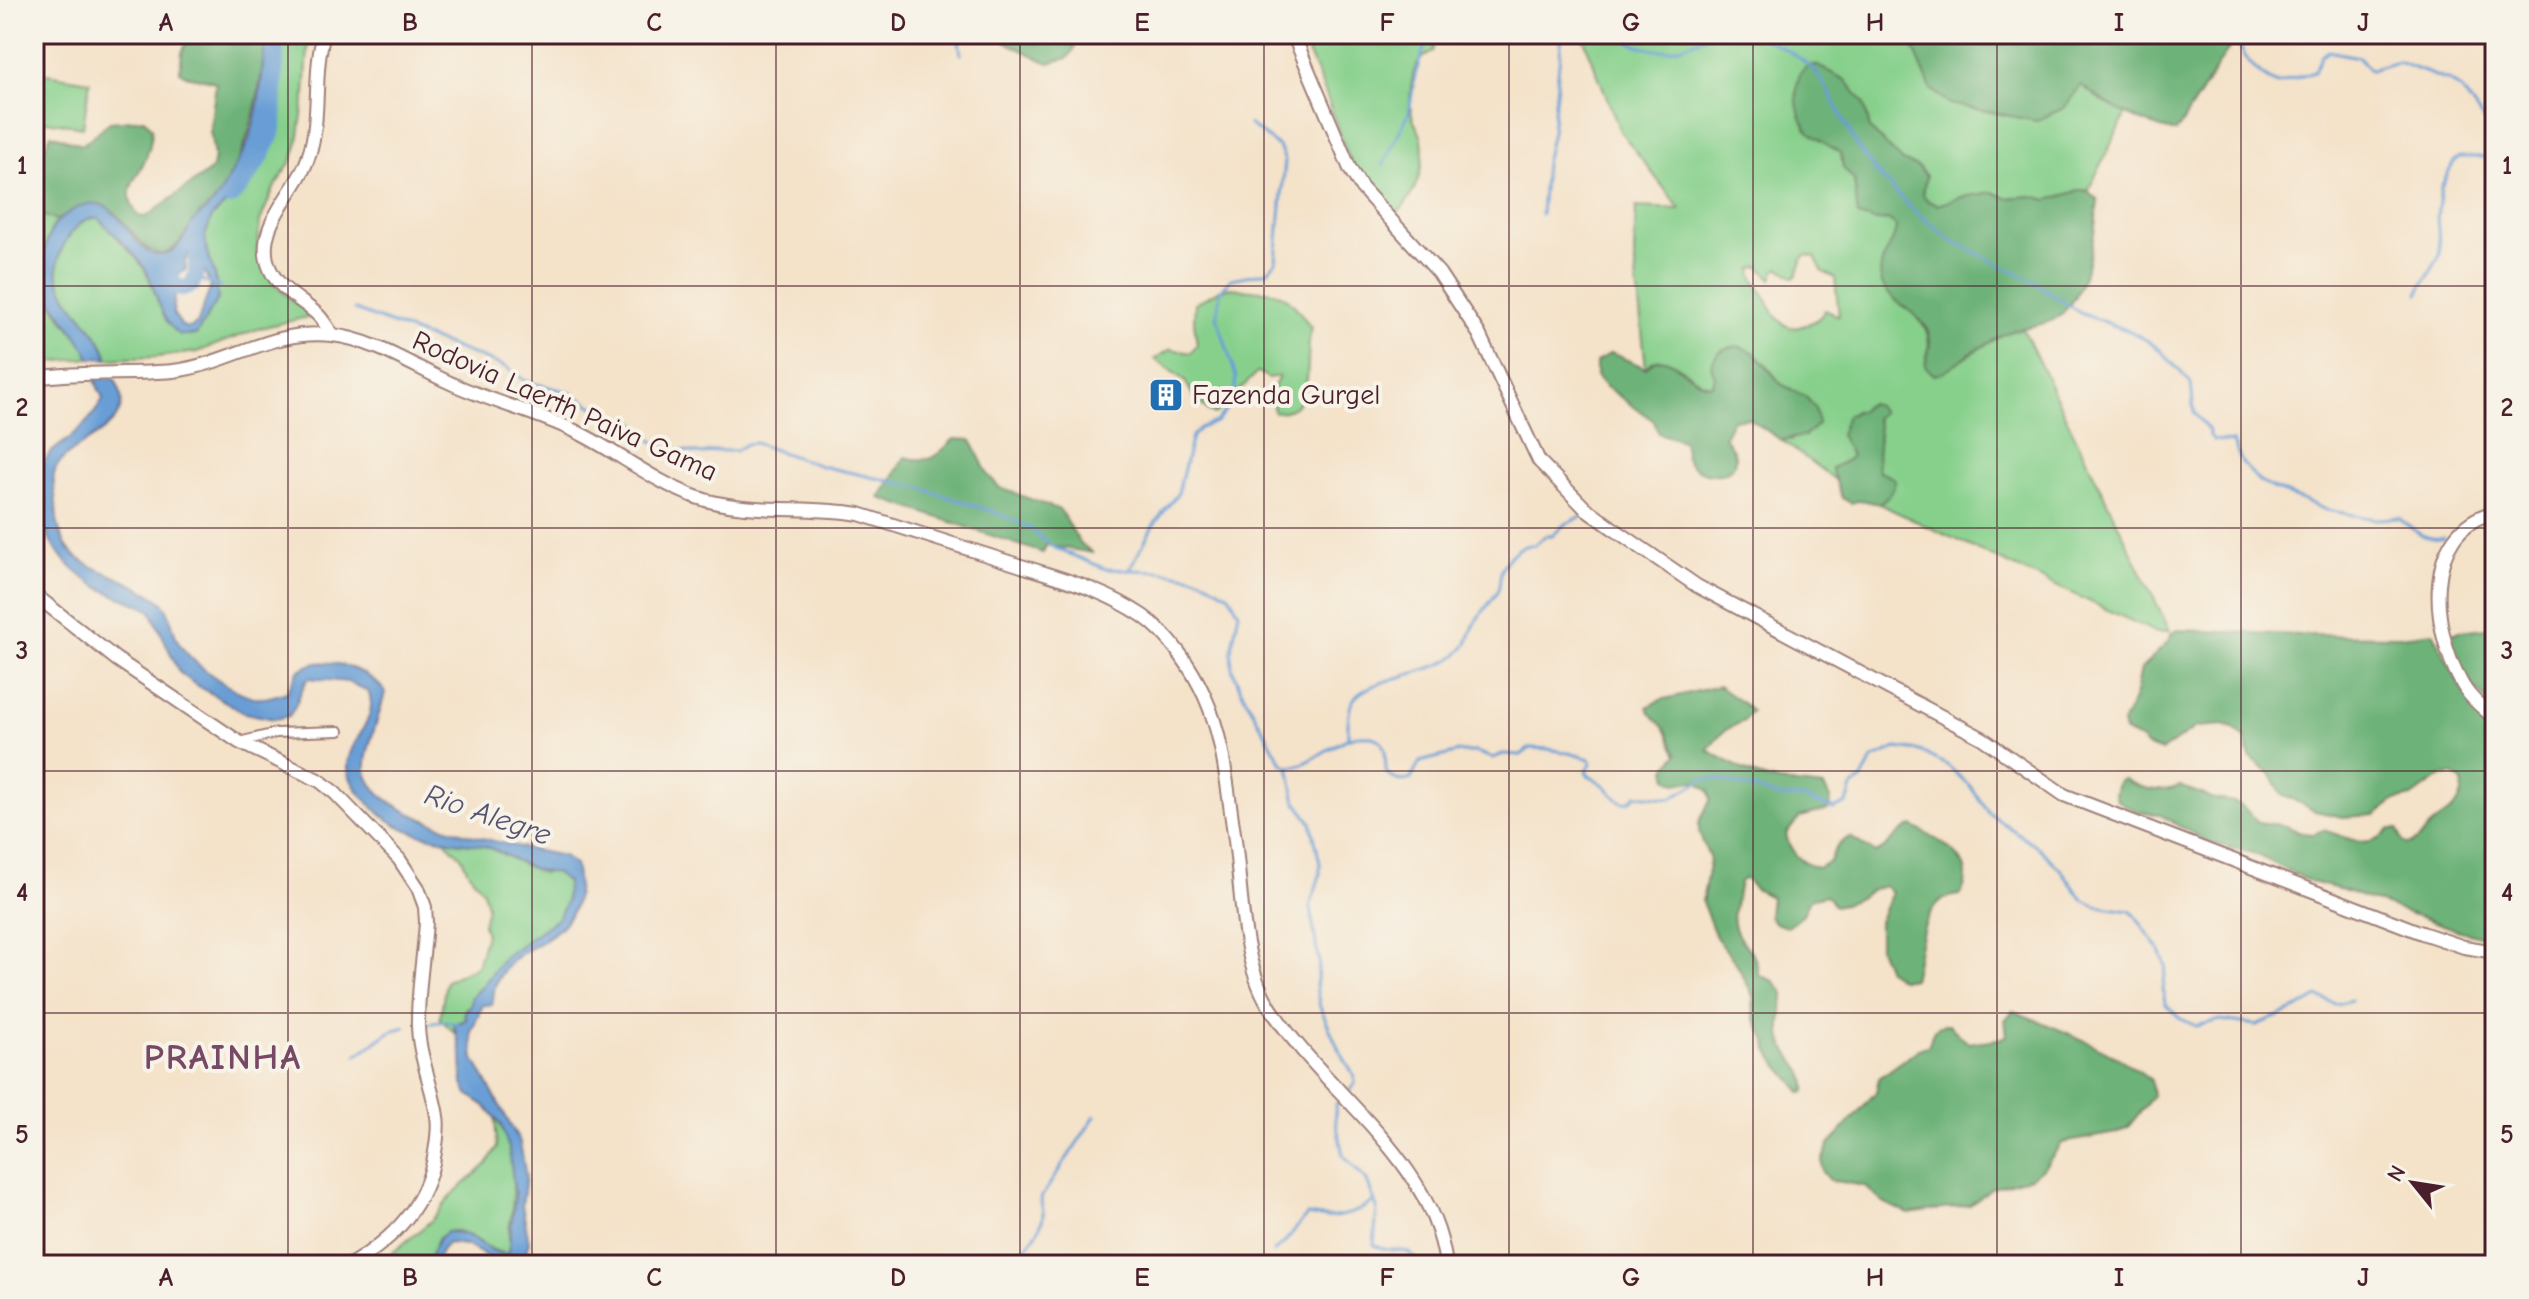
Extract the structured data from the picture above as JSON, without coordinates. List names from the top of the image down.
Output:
{
  "streets": {
    "street": ["Rodovia Laerth Paiva Gama"]
  },
  "districts": ["PRAINHA"],
  "water": ["Rio Alegre"],
  "places": {
    "building": ["Fazenda Gurgel"]
  },
  "north": "top left",
  "grid": {
    "columns": [
      "A",
      "B",
      "C",
      "D",
      "E",
      "F",
      "G",
      "H",
      "I",
      "J"
    ],
    "rows": [
      "1",
      "2",
      "3",
      "4",
      "5"
    ]
  }
}
